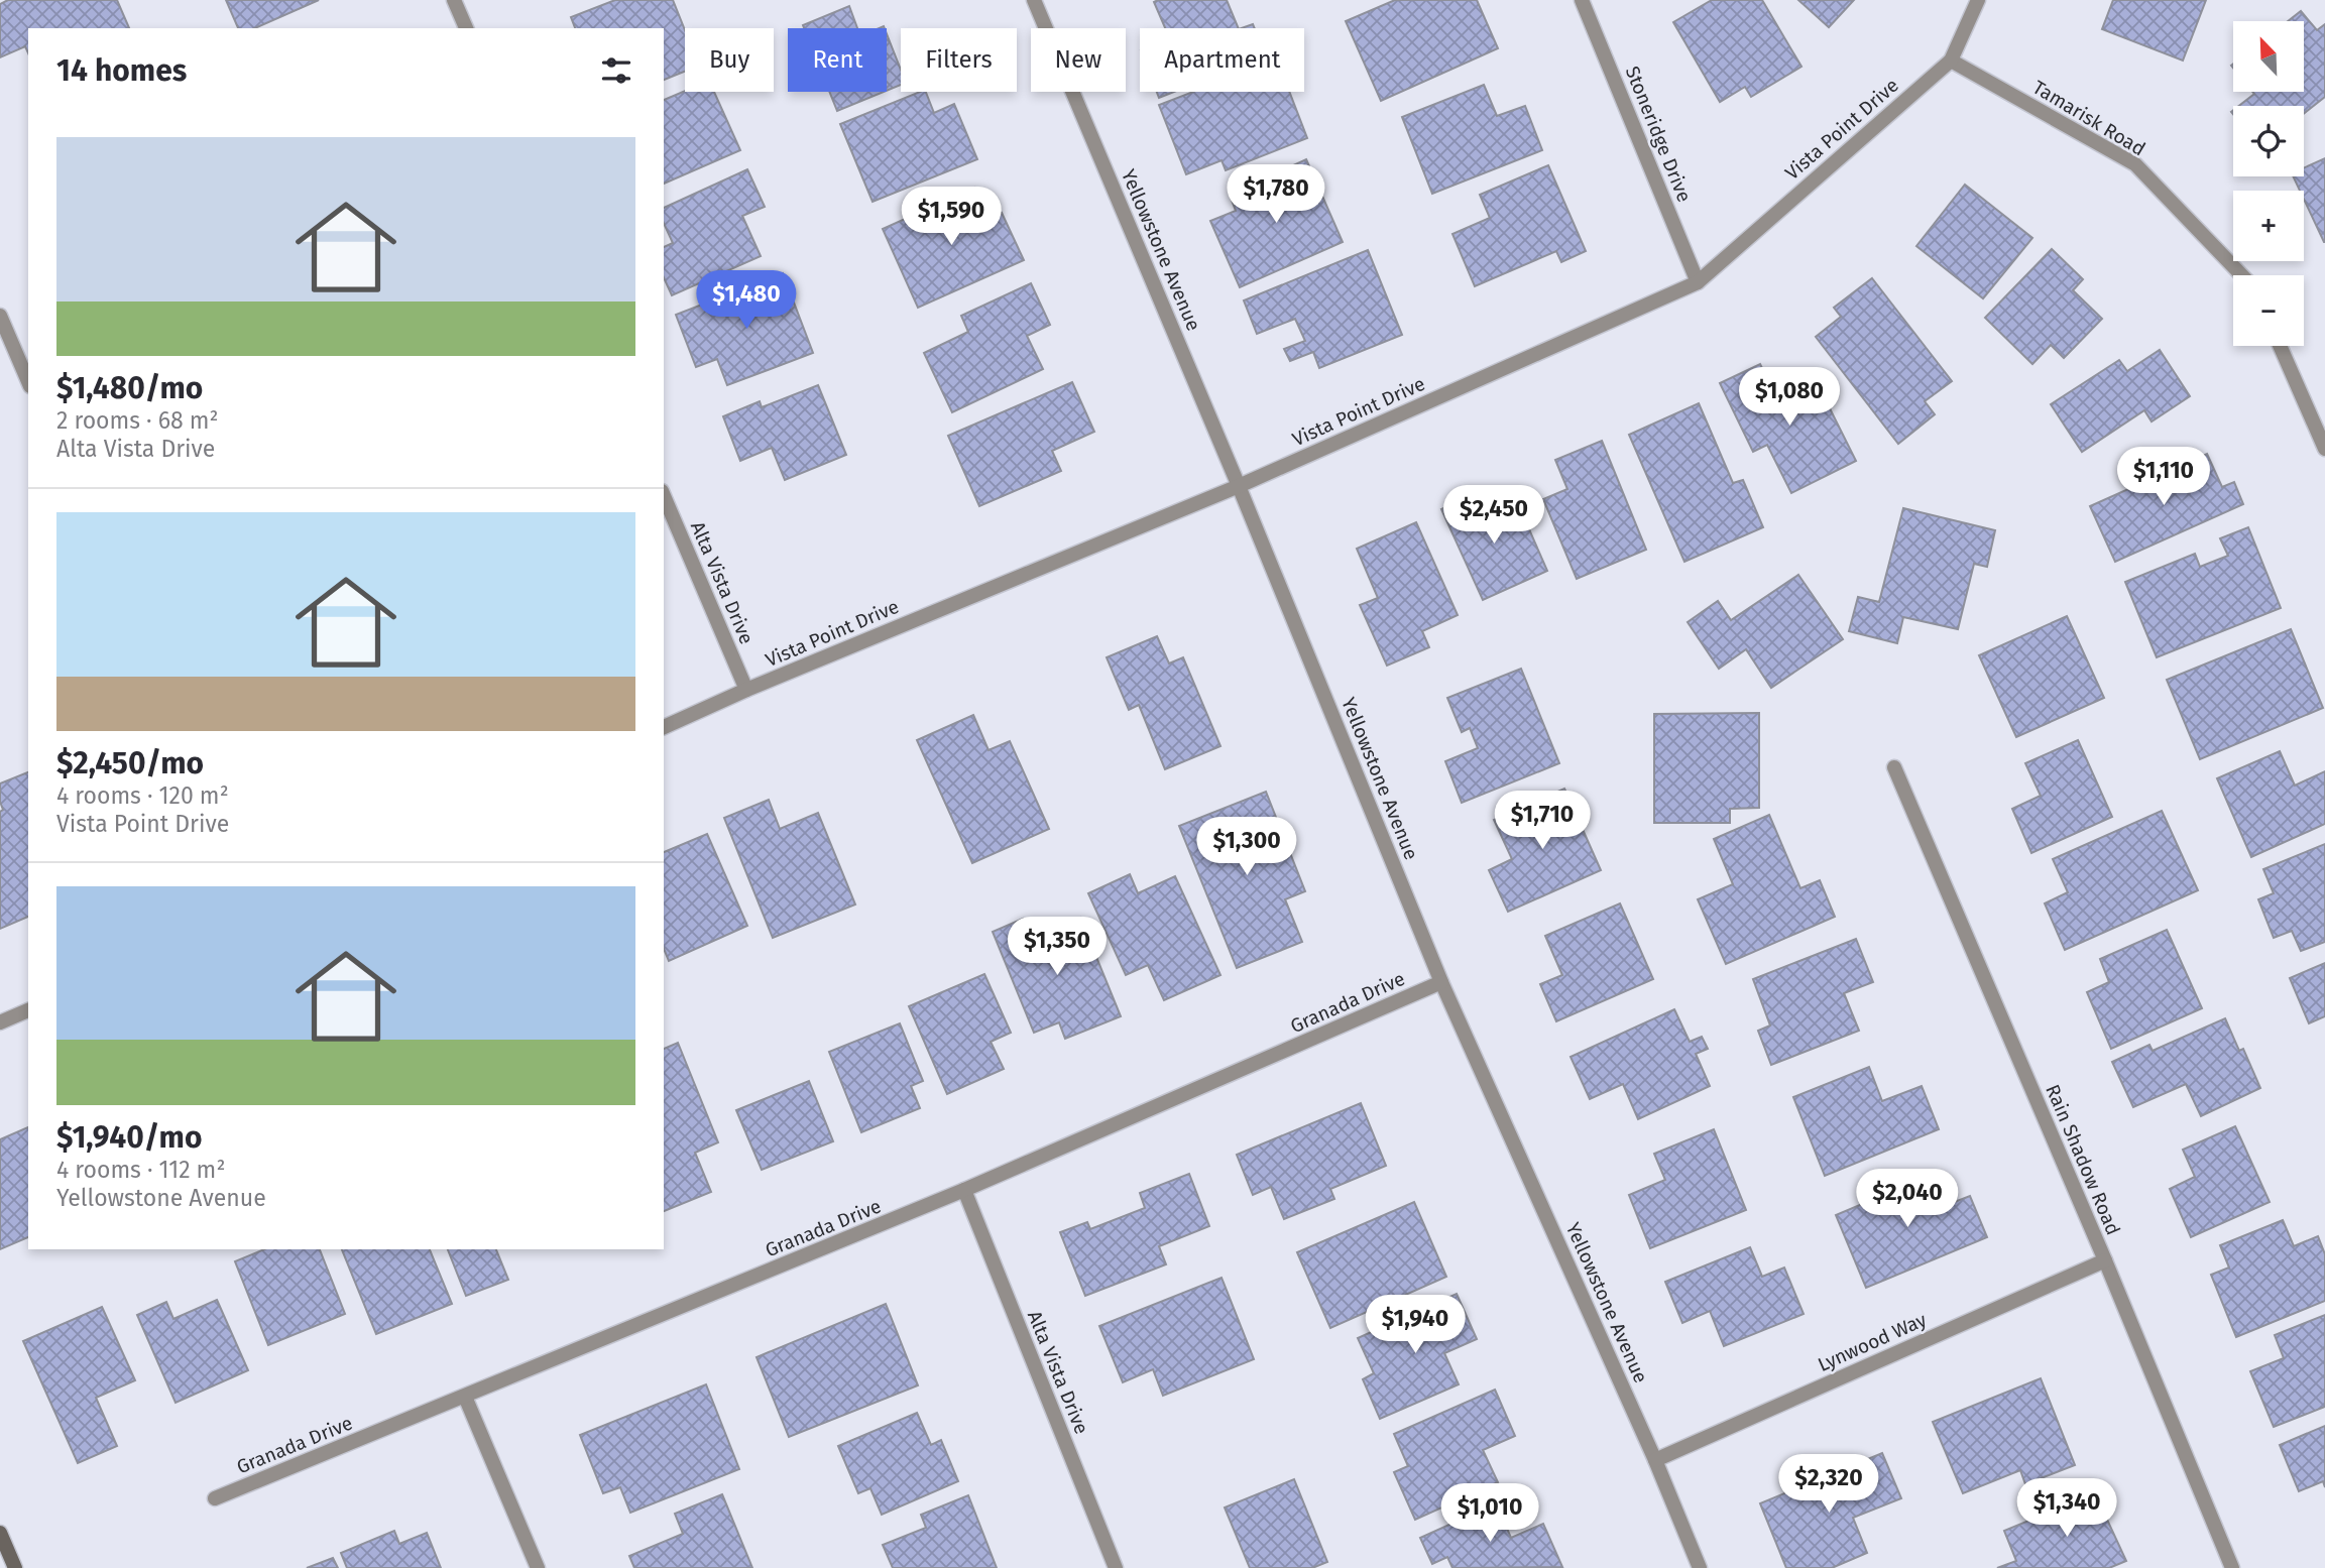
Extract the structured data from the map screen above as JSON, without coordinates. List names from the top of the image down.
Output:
{
  "streets": {
    "street": [
      "Tamarisk Road",
      "Vista Point Drive",
      "Stoneridge Drive",
      "Yellowstone Avenue",
      "Alta Vista Drive",
      "Granada Drive",
      "Rain Shadow Road",
      "Lynwood Way"
    ]
  },
  "crossings": [
    ["Tamarisk Road", "Vista Point Drive"],
    ["Vista Point Drive", "Stoneridge Drive"],
    ["Vista Point Drive", "Yellowstone Avenue"],
    ["Vista Point Drive", "Alta Vista Drive"],
    ["Yellowstone Avenue", "Granada Drive"],
    ["Yellowstone Avenue", "Lynwood Way"],
    ["Alta Vista Drive", "Granada Drive"],
    ["Rain Shadow Road", "Lynwood Way"]
  ],
  "north": "top left",
  "page": {
    "map_buttons": ["+", "−"],
    "chip": [
      "Buy",
      "Rent",
      "Filters",
      "New",
      "Apartment"
    ],
    "heading": "14 homes",
    "list": [
      {
        "name": "$1,480/mo",
        "note": "2 rooms · 68 m² · Alta Vista Drive"
      },
      {
        "name": "$2,450/mo",
        "note": "4 rooms · 120 m² · Vista Point Drive"
      },
      {
        "name": "$1,940/mo",
        "note": "4 rooms · 112 m² · Yellowstone Avenue"
      }
    ],
    "price": [
      "$1,780",
      "$1,590",
      "$1,480",
      "$1,080",
      "$1,110",
      "$2,450",
      "$1,710",
      "$1,300",
      "$1,350",
      "$2,040",
      "$1,940",
      "$2,320",
      "$1,340",
      "$1,010"
    ]
  }
}
